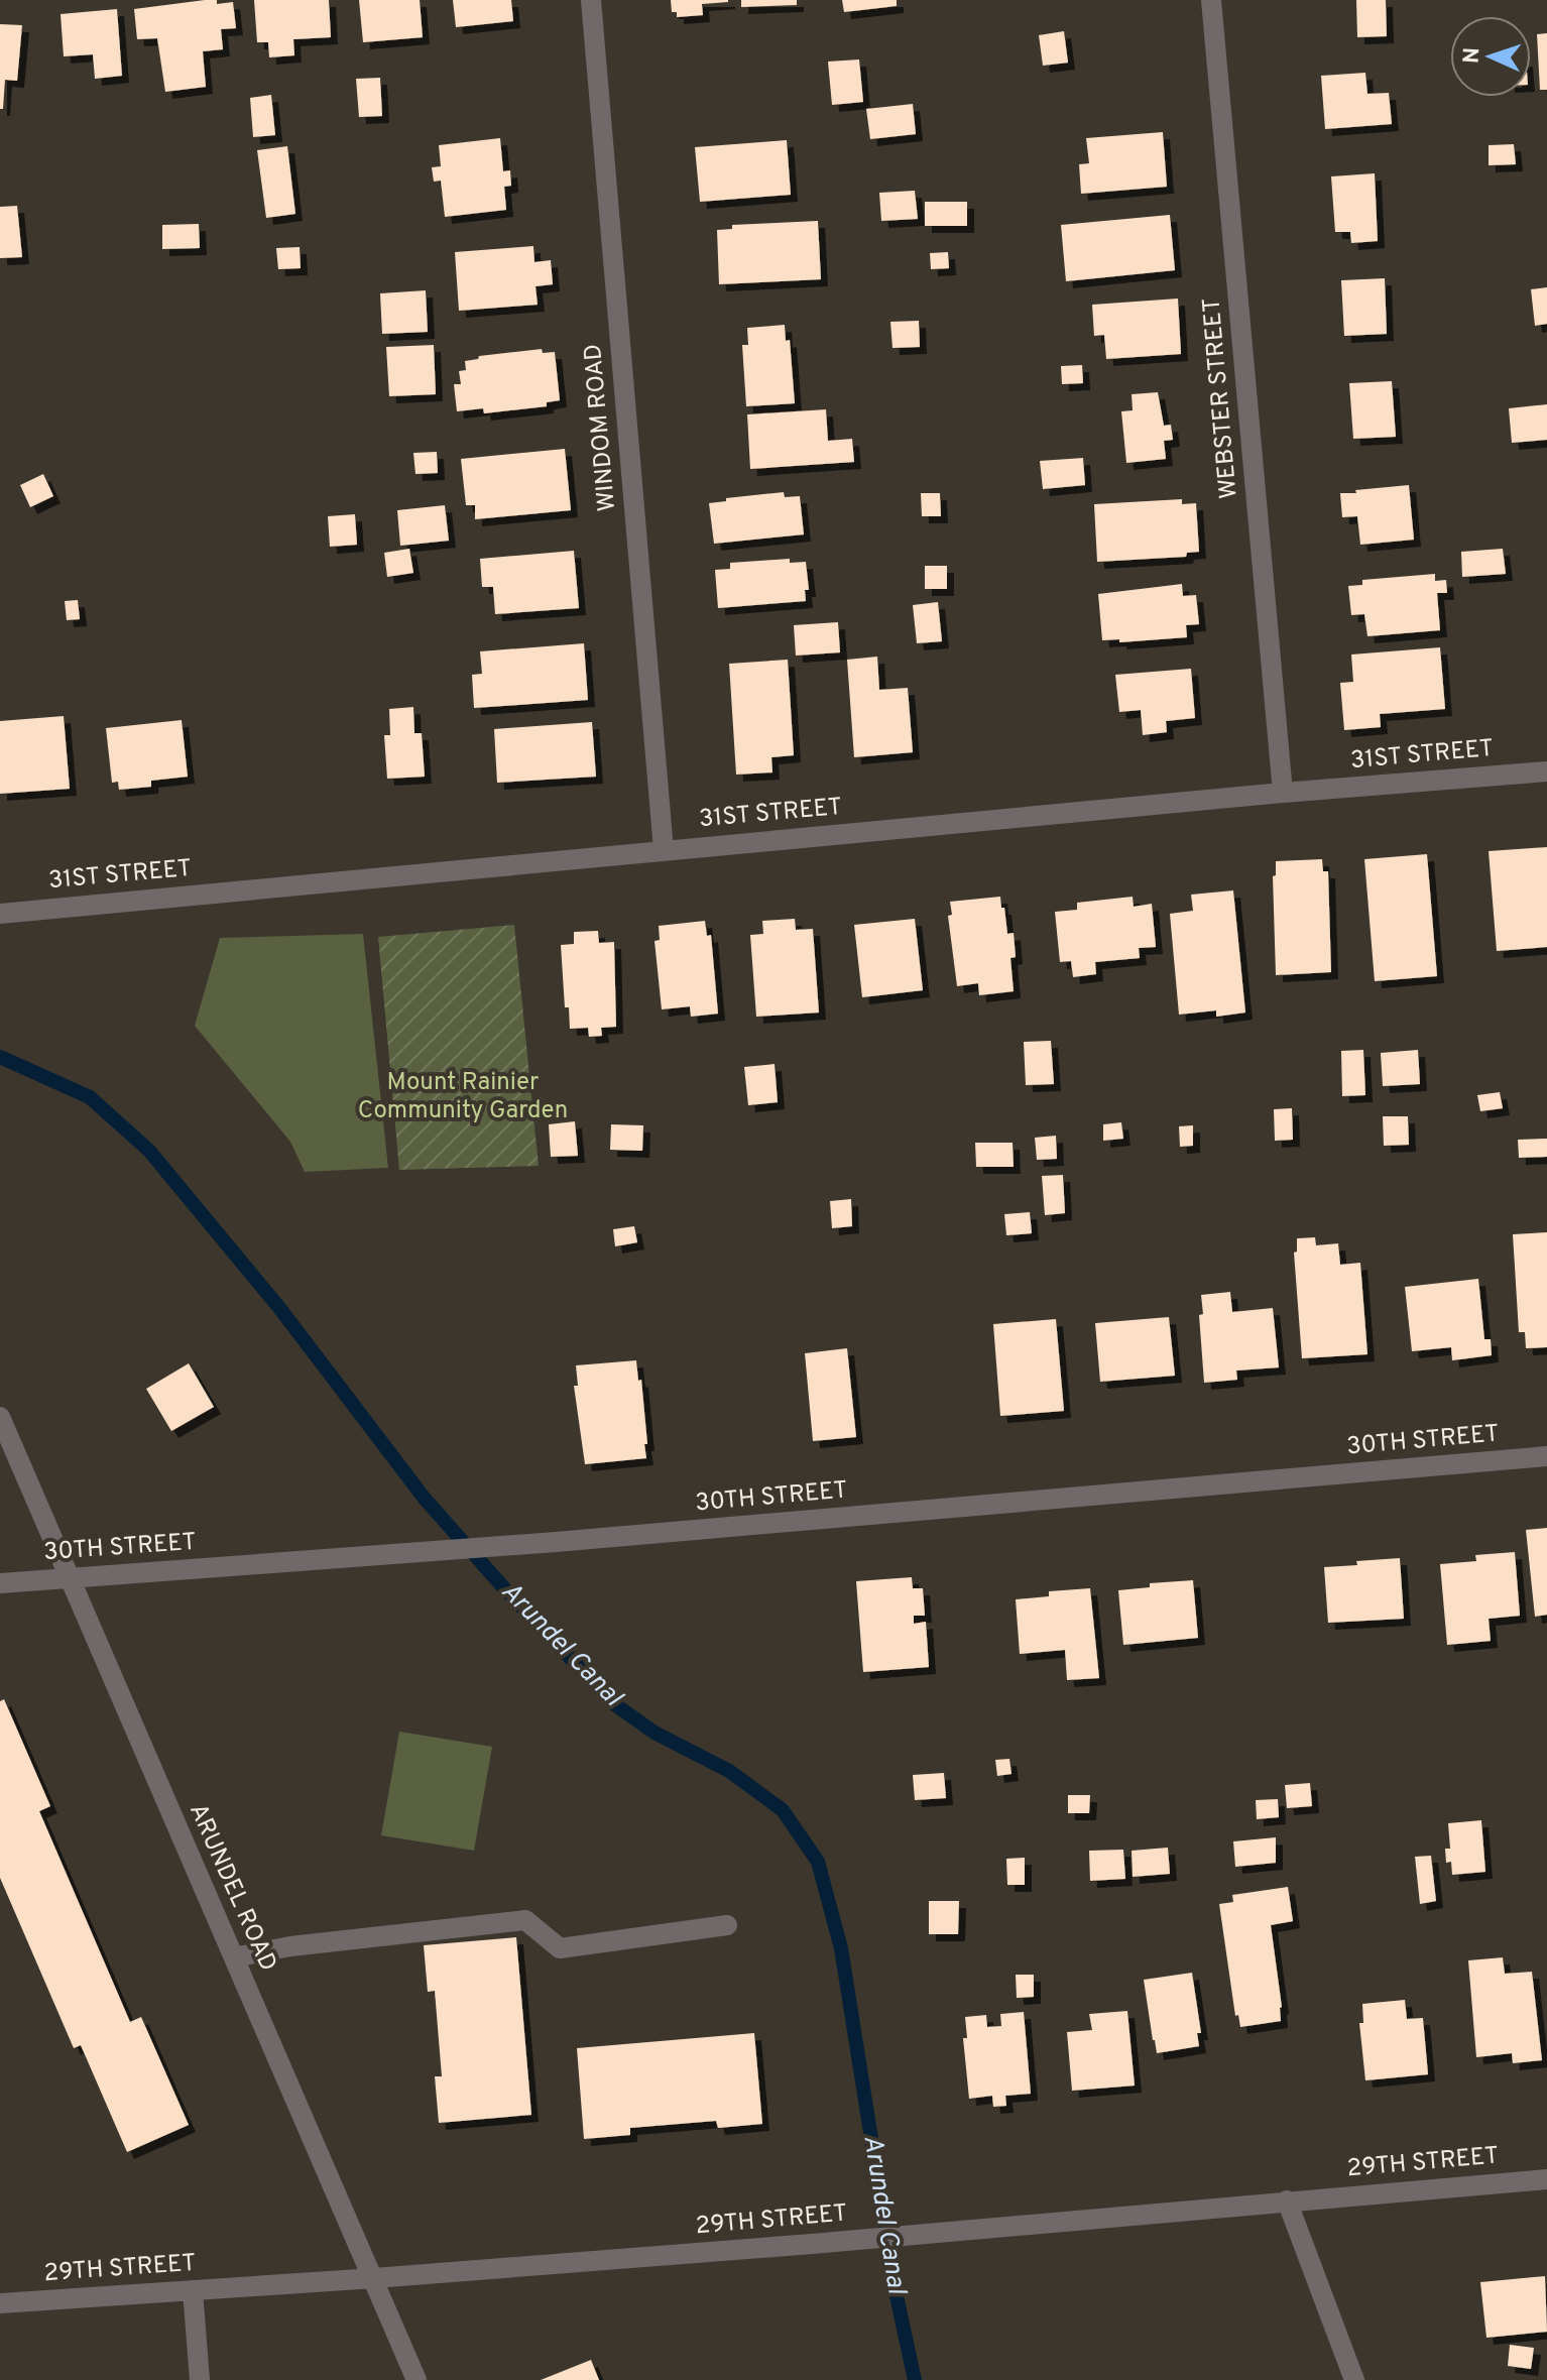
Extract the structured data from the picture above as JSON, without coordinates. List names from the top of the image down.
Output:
{
  "streets": {
    "street": [
      "WEBSTER STREET",
      "WINDOM ROAD",
      "31ST STREET",
      "30TH STREET",
      "ARUNDEL ROAD",
      "29TH STREET"
    ]
  },
  "crossings": [
    ["WEBSTER STREET", "31ST STREET"],
    ["WINDOM ROAD", "31ST STREET"],
    ["30TH STREET", "ARUNDEL ROAD"],
    ["ARUNDEL ROAD", "29TH STREET"]
  ],
  "water": ["Arundel Canal"],
  "parks": ["Mount Rainier Community Garden"],
  "north": "left"
}
